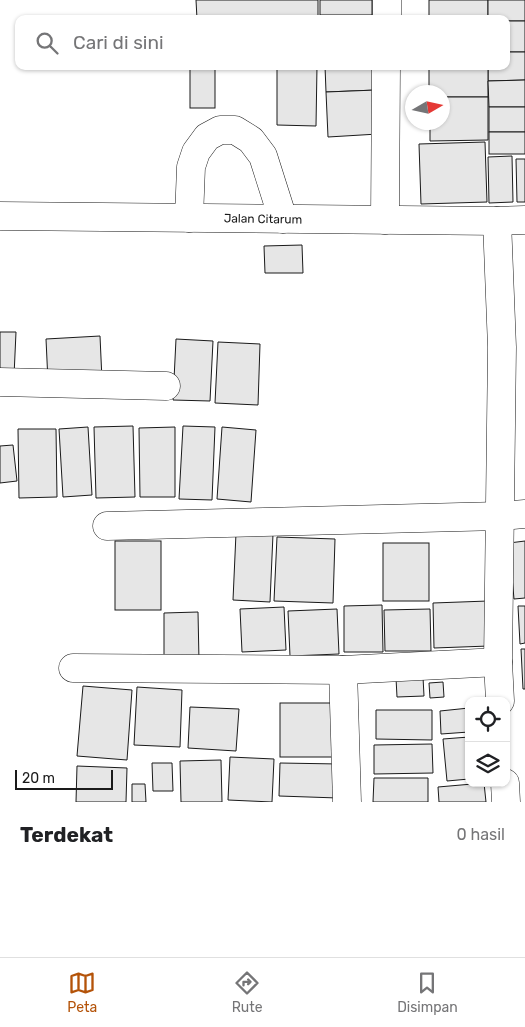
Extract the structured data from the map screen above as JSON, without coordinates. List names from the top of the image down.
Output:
{
  "streets": {
    "street": ["Jalan Citarum"]
  },
  "scale_bar": "20 m",
  "north": "right",
  "page": {
    "search": "Cari di sini",
    "scale": "20 m",
    "heading": ["Terdekat", "0 hasil"],
    "nav": ["Peta", "Rute", "Disimpan"]
  }
}
